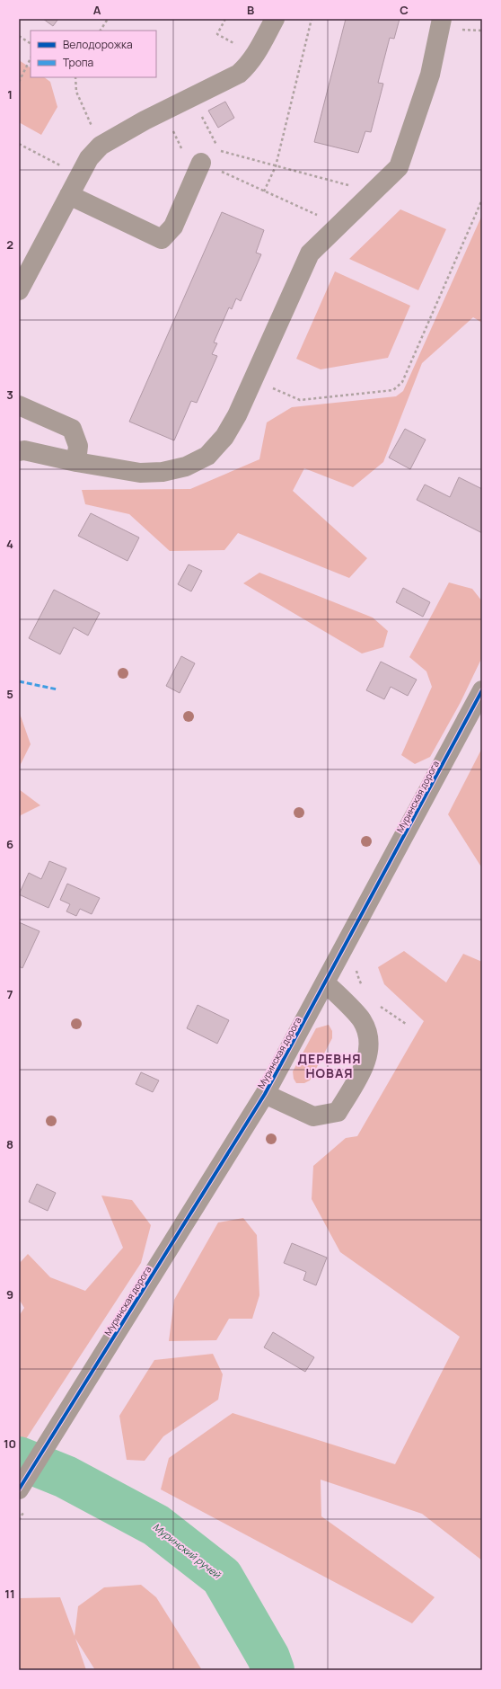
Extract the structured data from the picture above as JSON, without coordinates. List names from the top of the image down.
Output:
{
  "streets": {
    "street": ["Муринская дорога"]
  },
  "districts": ["ДЕРЕВНЯ НОВАЯ"],
  "water": ["Муринский ручей"],
  "legend": ["Велодорожка", "Тропа"],
  "grid": {
    "columns": ["A", "B", "C"],
    "rows": [
      "1",
      "2",
      "3",
      "4",
      "5",
      "6",
      "7",
      "8",
      "9",
      "10",
      "11"
    ]
  }
}
